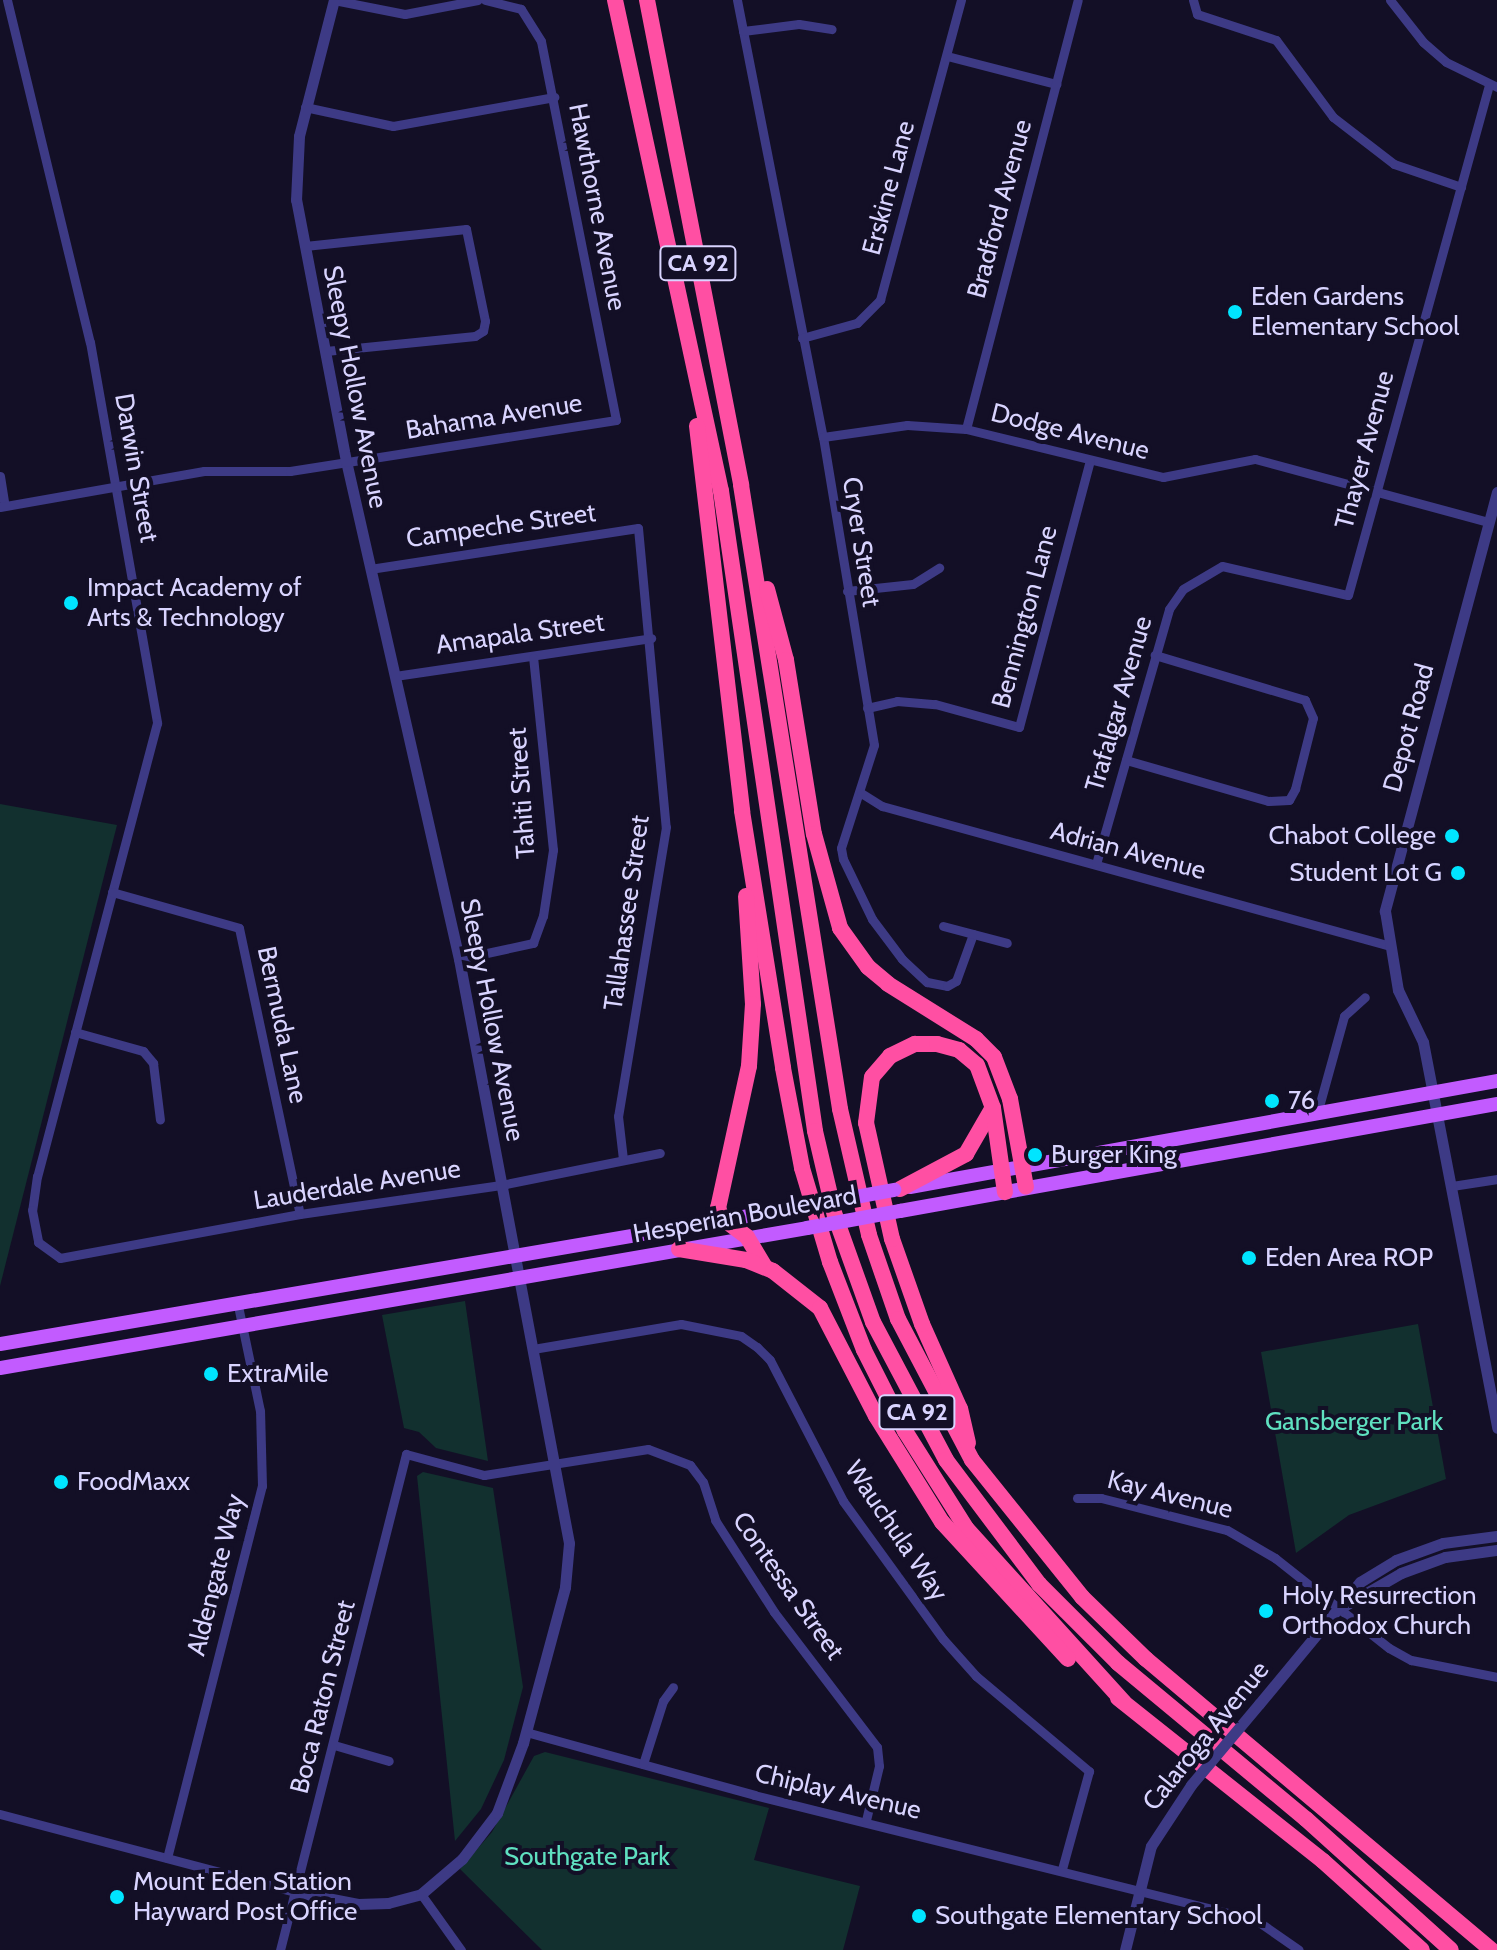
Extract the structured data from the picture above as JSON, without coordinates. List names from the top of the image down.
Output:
{
  "streets": {
    "highway": ["CA 92"],
    "main road": ["Hesperian Boulevard"],
    "street": [
      "Erskine Lane",
      "Hawthorne Avenue",
      "Bradford Avenue",
      "Sleepy Hollow Avenue",
      "Bahama Avenue",
      "Dodge Avenue",
      "Thayer Avenue",
      "Darwin Street",
      "Campeche Street",
      "Cryer Street",
      "Bennington Lane",
      "Amapala Street",
      "Trafalgar Avenue",
      "Depot Road",
      "Tahiti Street",
      "Adrian Avenue",
      "Tallahassee Street",
      "Bermuda Lane",
      "Lauderdale Avenue",
      "Kay Avenue",
      "Wauchula Way",
      "Aldengate Way",
      "Contessa Street",
      "Boca Raton Street",
      "Calaroga Avenue",
      "Chiplay Avenue"
    ]
  },
  "crossings": [
    ["Erskine Lane", "Cryer Street"],
    ["Hawthorne Avenue", "Bahama Avenue"],
    ["Bradford Avenue", "Dodge Avenue"],
    ["Sleepy Hollow Avenue", "Bahama Avenue"],
    ["Sleepy Hollow Avenue", "Campeche Street"],
    ["Sleepy Hollow Avenue", "Amapala Street"],
    ["Sleepy Hollow Avenue", "Tahiti Street"],
    ["Sleepy Hollow Avenue", "Lauderdale Avenue"],
    ["Sleepy Hollow Avenue", "Hesperian Boulevard"],
    ["Sleepy Hollow Avenue", "Wauchula Way"],
    ["Sleepy Hollow Avenue", "Contessa Street"],
    ["Sleepy Hollow Avenue", "Chiplay Avenue"],
    ["Bahama Avenue", "Darwin Street"],
    ["Dodge Avenue", "Thayer Avenue"],
    ["Dodge Avenue", "Cryer Street"],
    ["Dodge Avenue", "Bennington Lane"],
    ["Dodge Avenue", "Depot Road"],
    ["Thayer Avenue", "Trafalgar Avenue"],
    ["Darwin Street", "Bermuda Lane"],
    ["Darwin Street", "Lauderdale Avenue"],
    ["Campeche Street", "Tallahassee Street"],
    ["Cryer Street", "Bennington Lane"],
    ["Cryer Street", "Adrian Avenue"],
    ["Amapala Street", "Tahiti Street"],
    ["Amapala Street", "Tallahassee Street"],
    ["Trafalgar Avenue", "Adrian Avenue"],
    ["Depot Road", "Adrian Avenue"],
    ["Depot Road", "Hesperian Boulevard"],
    ["Tallahassee Street", "Lauderdale Avenue"],
    ["Bermuda Lane", "Lauderdale Avenue"],
    ["Hesperian Boulevard", "Aldengate Way"],
    ["Kay Avenue", "Calaroga Avenue"],
    ["Wauchula Way", "Chiplay Avenue"],
    ["Contessa Street", "Boca Raton Street"],
    ["Contessa Street", "Chiplay Avenue"],
    ["Calaroga Avenue", "Chiplay Avenue"]
  ],
  "parks": ["Gansberger Park", "Southgate Park"],
  "places": [
    "Eden Gardens Elementary School",
    "Impact Academy of Arts & Technology",
    "Chabot College",
    "Student Lot G",
    "76",
    "Burger King",
    "Eden Area ROP",
    "ExtraMile",
    "FoodMaxx",
    "Holy Resurrection Orthodox Church",
    "Mount Eden Station Hayward Post Office",
    "Southgate Elementary School"
  ]
}
